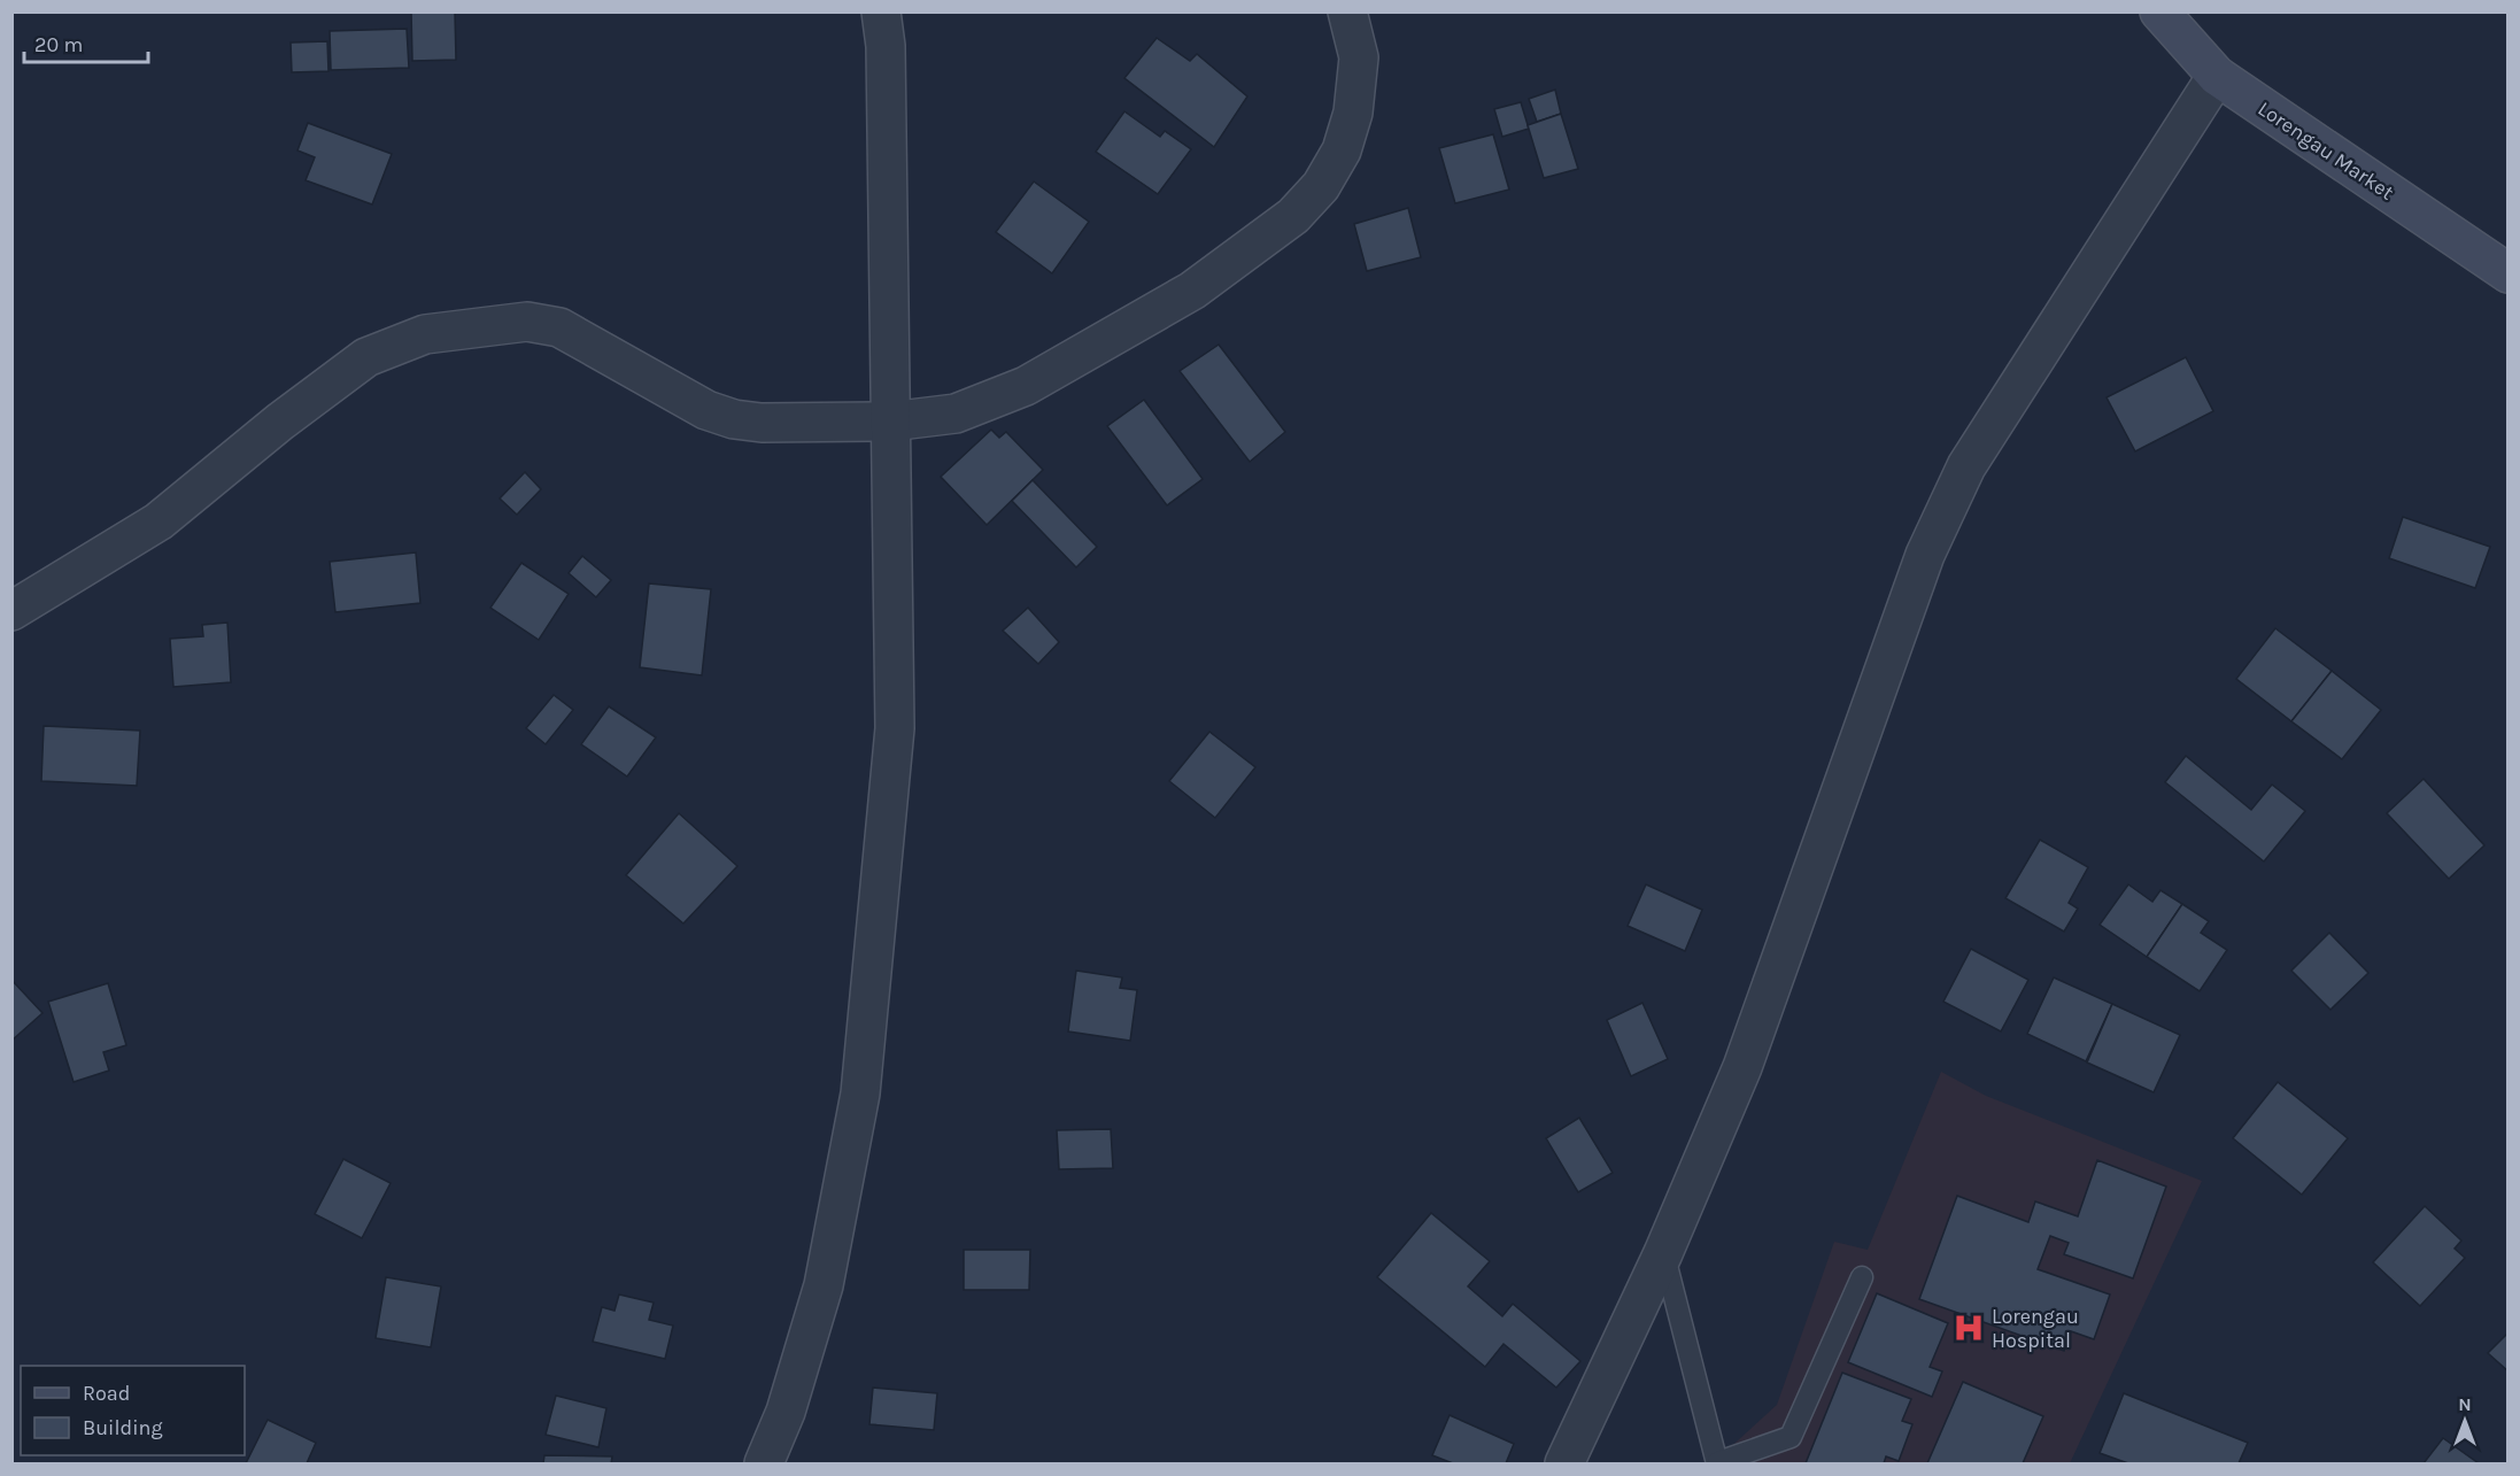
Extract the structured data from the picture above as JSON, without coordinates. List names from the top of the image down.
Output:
{
  "streets": {
    "main road": ["Lorengau Market"]
  },
  "places": {
    "hospital": ["Lorengau Hospital"]
  },
  "legend": ["Road", "Building"],
  "scale_bar": "20 m",
  "north": "top"
}
